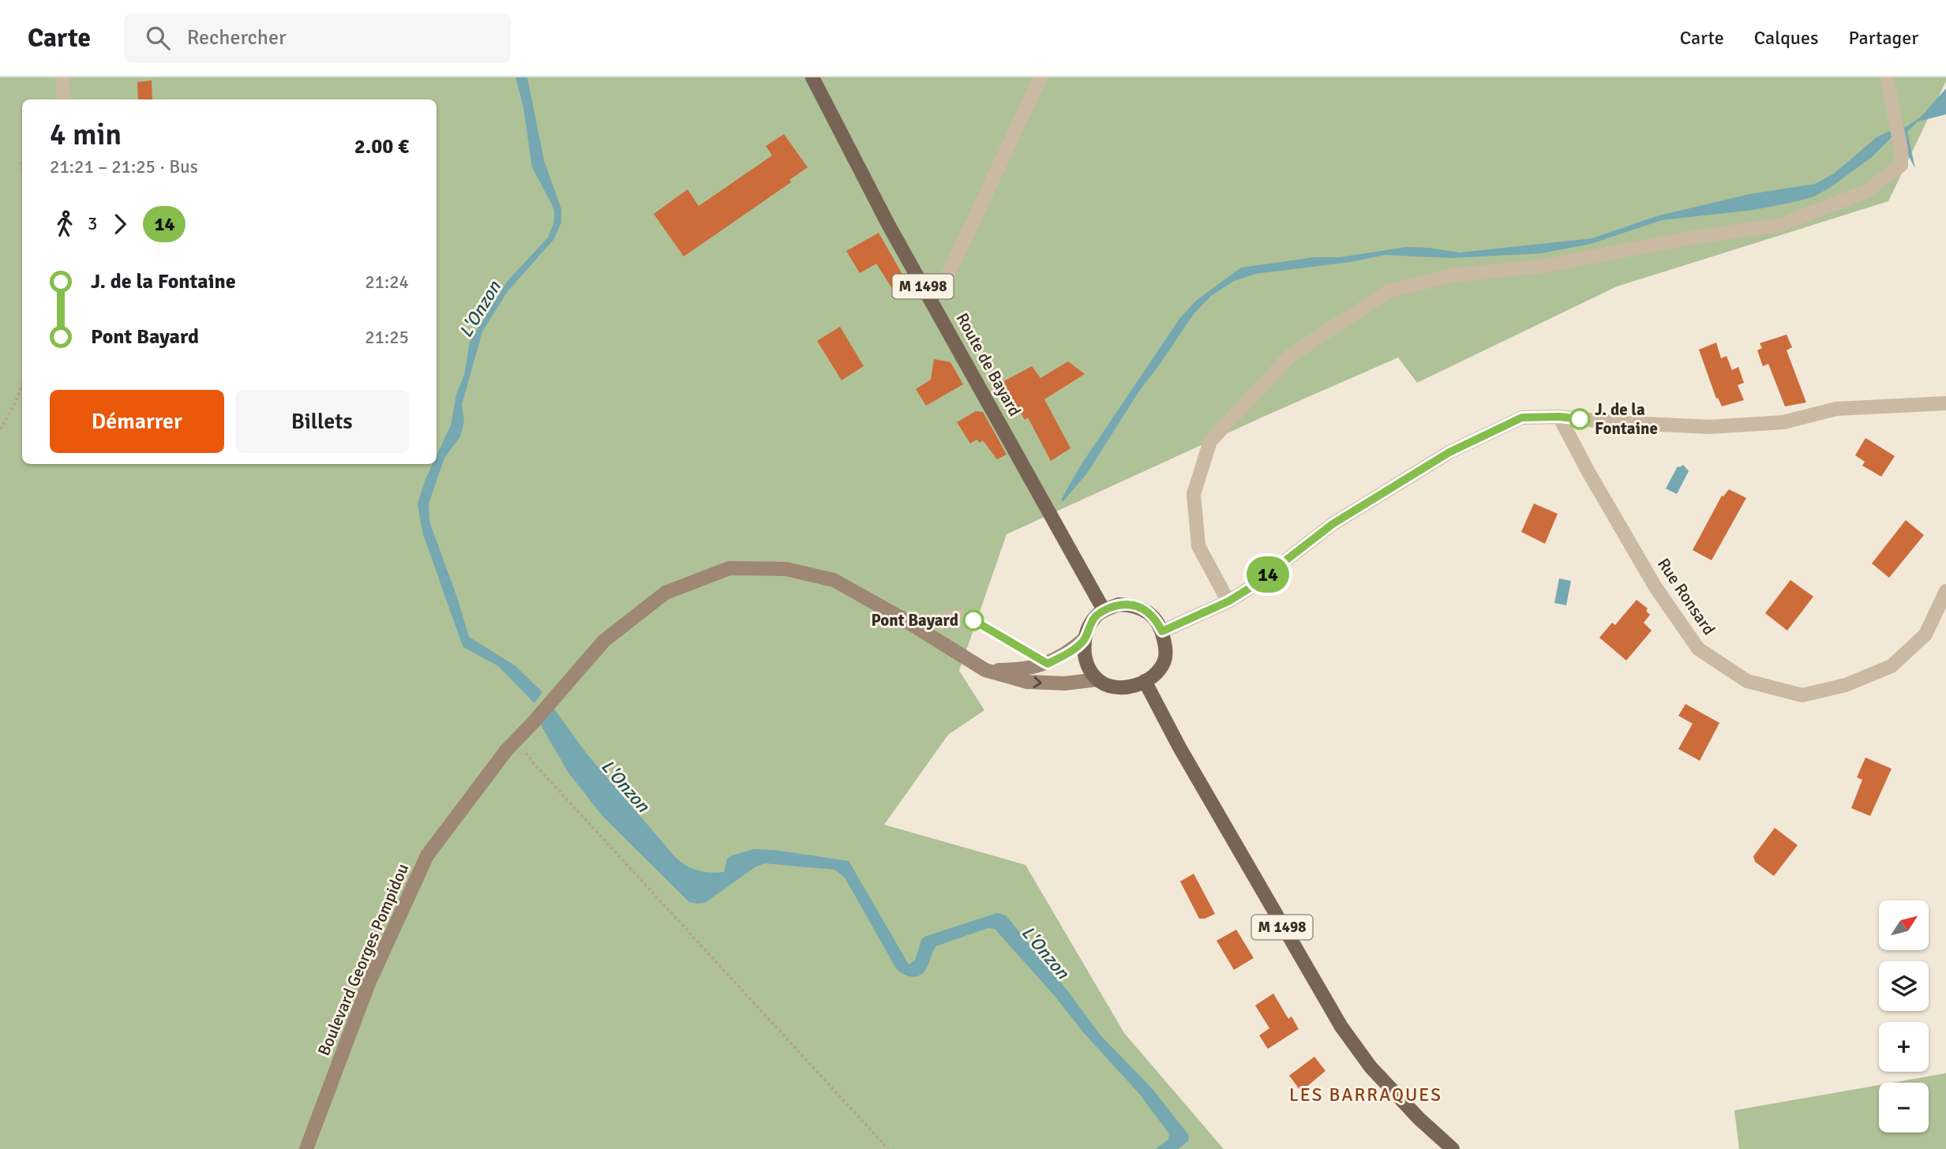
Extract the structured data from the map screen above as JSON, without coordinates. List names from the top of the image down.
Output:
{
  "streets": {
    "main road": ["M 1498", "Route de Bayard", "Boulevard Georges Pompidou"],
    "street": ["Rue Ronsard"]
  },
  "crossings": [
    ["M 1498", "Route de Bayard"],
    ["M 1498", "Boulevard Georges Pompidou"],
    ["Route de Bayard", "Boulevard Georges Pompidou"]
  ],
  "districts": ["LES BARRAQUES"],
  "water": ["L'Onzon"],
  "places": ["J. de la Fontaine", "Pont Bayard"],
  "lines": ["bus line 14"],
  "north": "top right",
  "page": {
    "header": "Carte",
    "search": "Rechercher",
    "nav": ["Carte", "Calques", "Partager"],
    "on_map": "14",
    "heading": ["4 min", "21:21 – 21:25 · Bus", "2.00 €"],
    "legs": ["3", "14"],
    "list": [
      {
        "name": "J. de la Fontaine",
        "value": "21:24"
      },
      {
        "name": "Pont Bayard",
        "value": "21:25"
      }
    ],
    "buttons": ["Démarrer", "Billets"],
    "map_buttons": ["+", "−"]
  }
}
